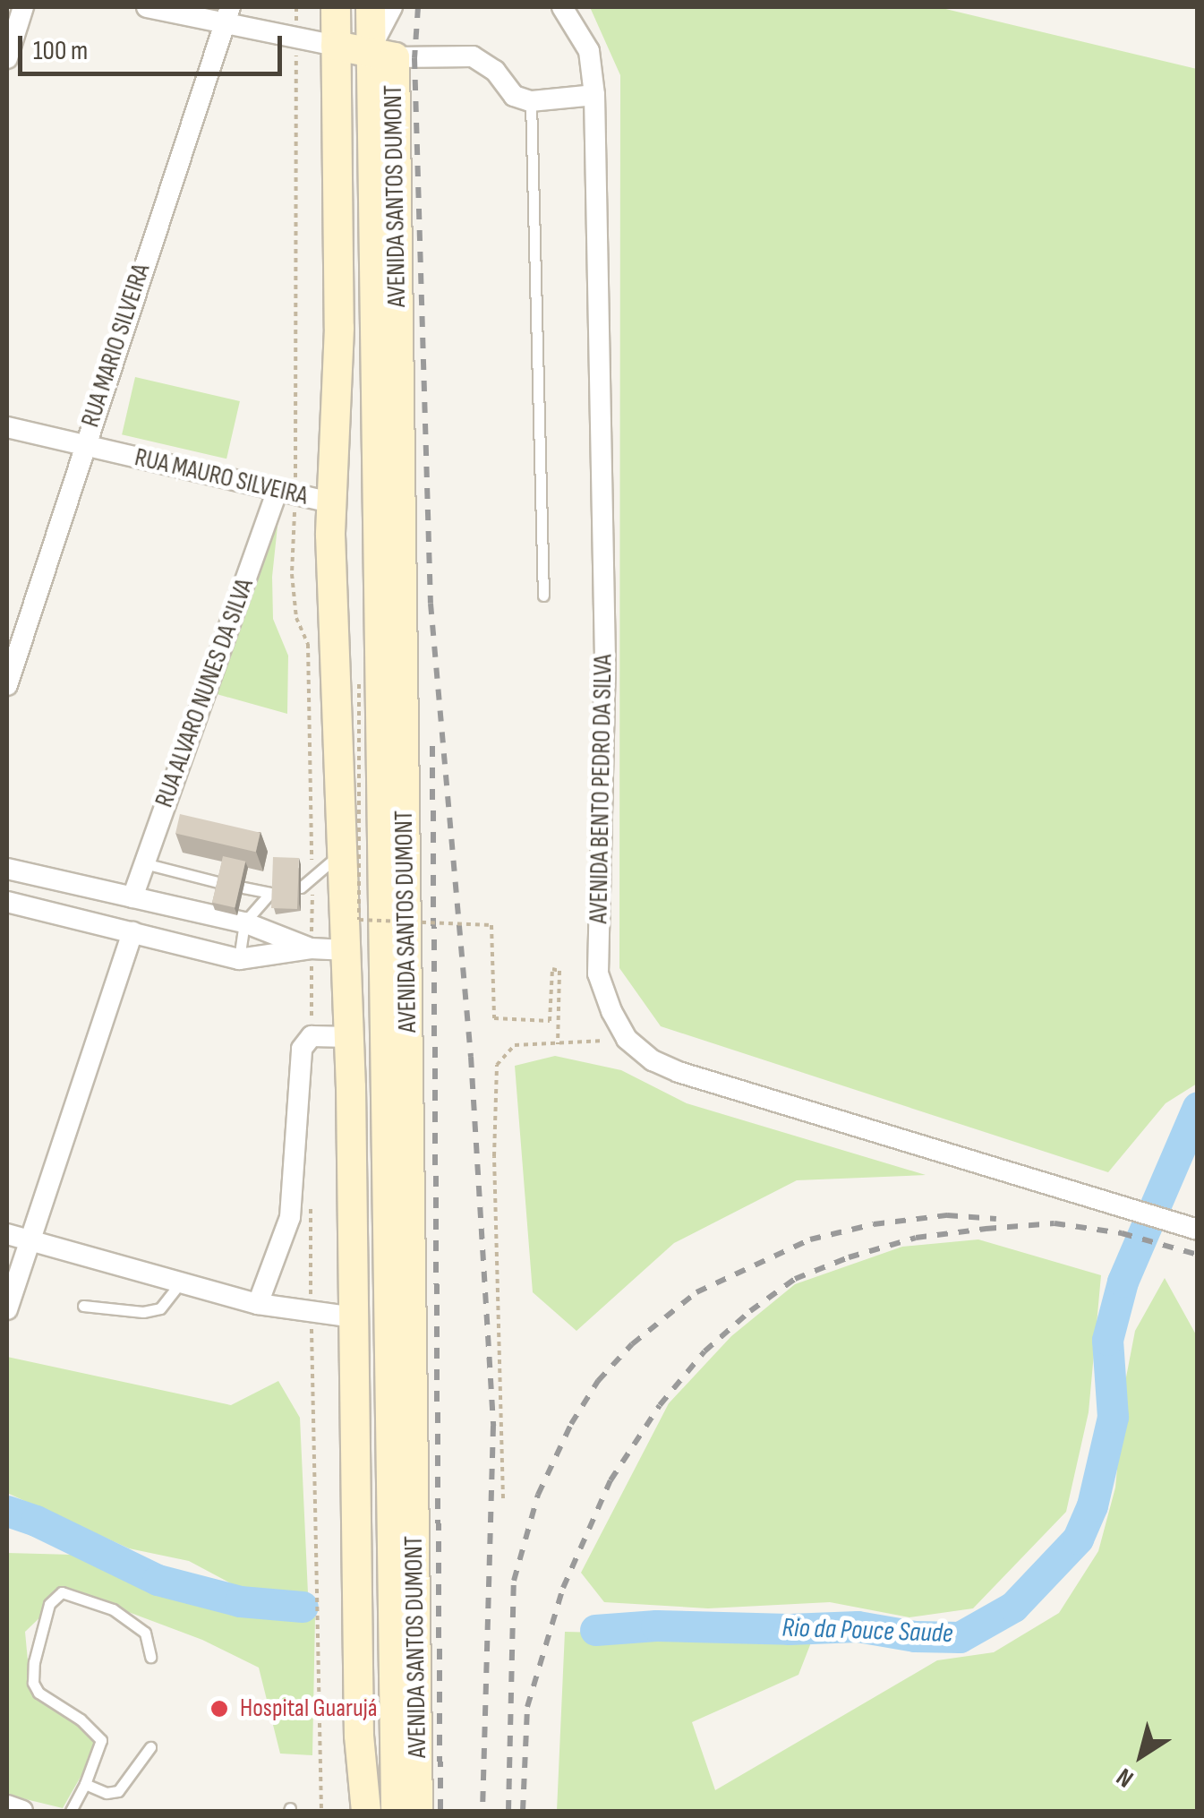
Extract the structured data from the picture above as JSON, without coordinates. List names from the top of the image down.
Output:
{
  "streets": {
    "main road": ["AVENIDA SANTOS DUMONT"],
    "street": [
      "RUA MARIO SILVEIRA",
      "RUA MAURO SILVEIRA",
      "RUA ALVARO NUNES DA SILVA",
      "AVENIDA BENTO PEDRO DA SILVA"
    ]
  },
  "crossings": [
    ["RUA MARIO SILVEIRA", "RUA MAURO SILVEIRA"],
    ["RUA MAURO SILVEIRA", "RUA ALVARO NUNES DA SILVA"]
  ],
  "water": ["Rio da Pouce Saude"],
  "places": ["Hospital Guarujá"],
  "scale_bar": "100 m",
  "north": "bottom left"
}
